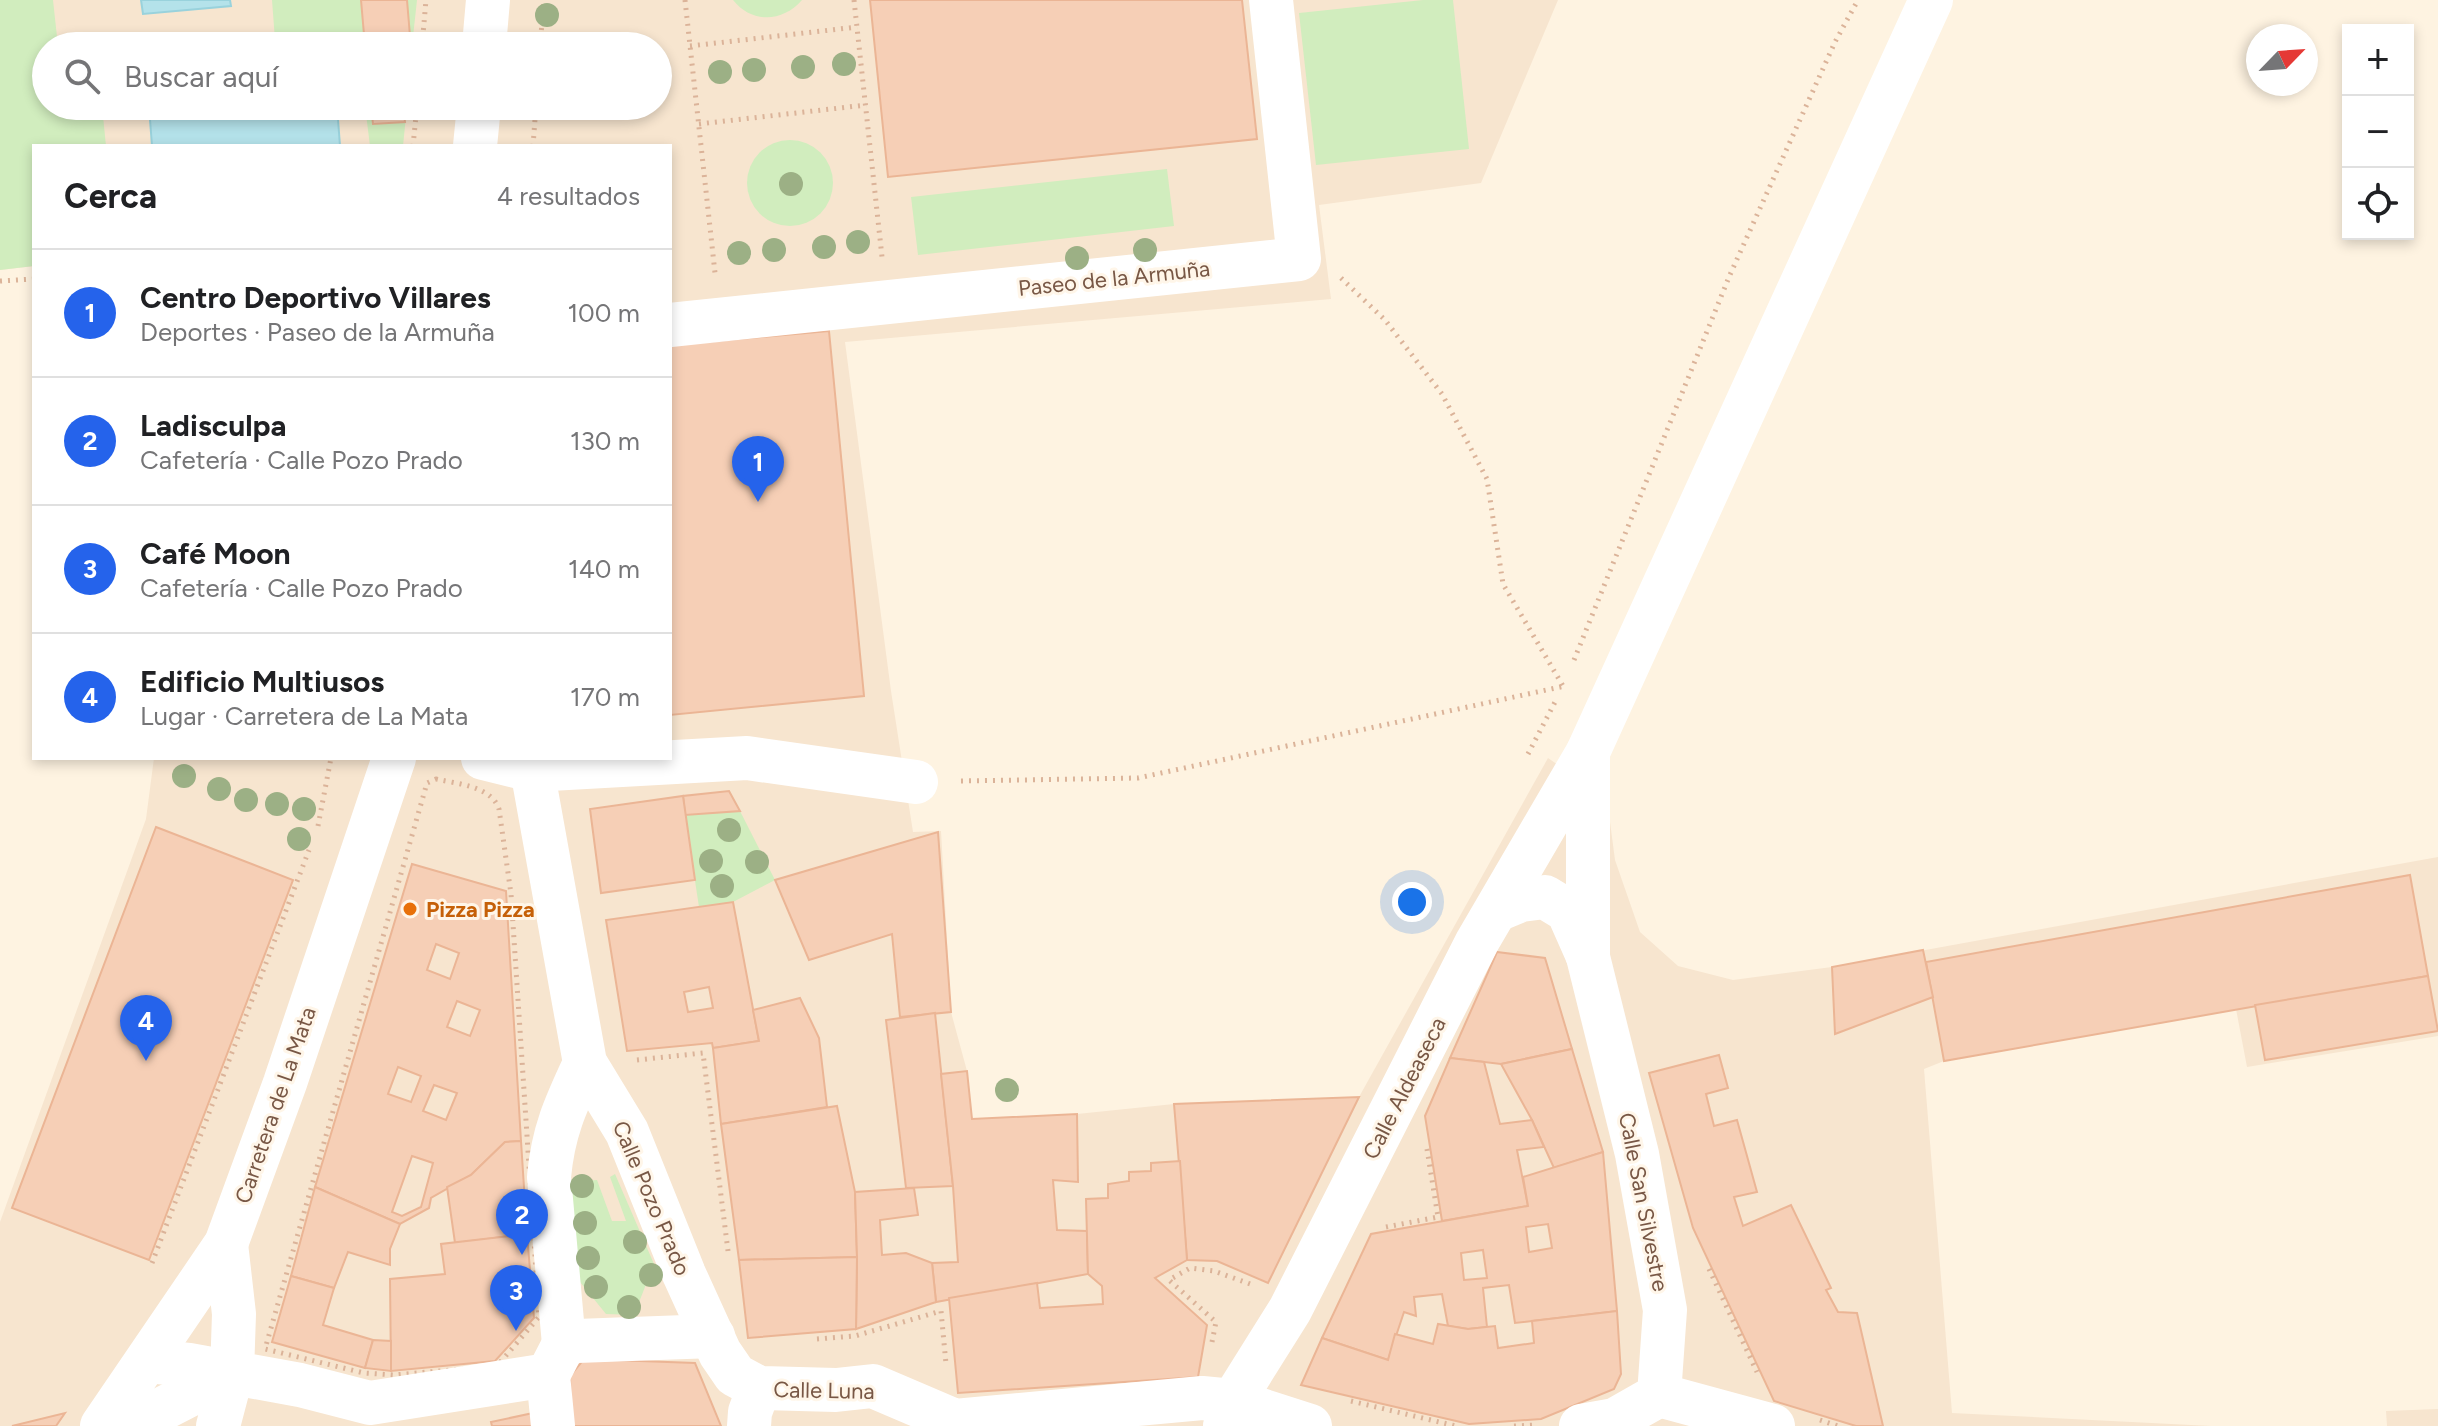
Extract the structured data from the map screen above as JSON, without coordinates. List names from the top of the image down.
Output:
{
  "streets": {
    "street": [
      "Paseo de la Armuña",
      "Calle Aldeaseca",
      "Carretera de La Mata",
      "Calle Pozo Prado",
      "Calle San Silvestre",
      "Calle Luna"
    ]
  },
  "crossings": [
    ["Calle Aldeaseca", "Calle San Silvestre"],
    ["Calle Aldeaseca", "Calle Luna"],
    ["Calle Pozo Prado", "Calle Luna"]
  ],
  "places": ["Pizza Pizza"],
  "north": "top right",
  "page": {
    "map_buttons": ["+", "−"],
    "search": "Buscar aquí",
    "heading": ["Cerca", "4 resultados"],
    "list": [
      {
        "mark": "1",
        "name": "Centro Deportivo Villares",
        "note": "Deportes · Paseo de la Armuña",
        "value": "100 m"
      },
      {
        "mark": "2",
        "name": "Ladisculpa",
        "note": "Cafetería · Calle Pozo Prado",
        "value": "130 m"
      },
      {
        "mark": "3",
        "name": "Café Moon",
        "note": "Cafetería · Calle Pozo Prado",
        "value": "140 m"
      },
      {
        "mark": "4",
        "name": "Edificio Multiusos",
        "note": "Lugar · Carretera de La Mata",
        "value": "170 m"
      }
    ],
    "pins": [
      "1",
      "4",
      "2",
      "3"
    ]
  }
}
